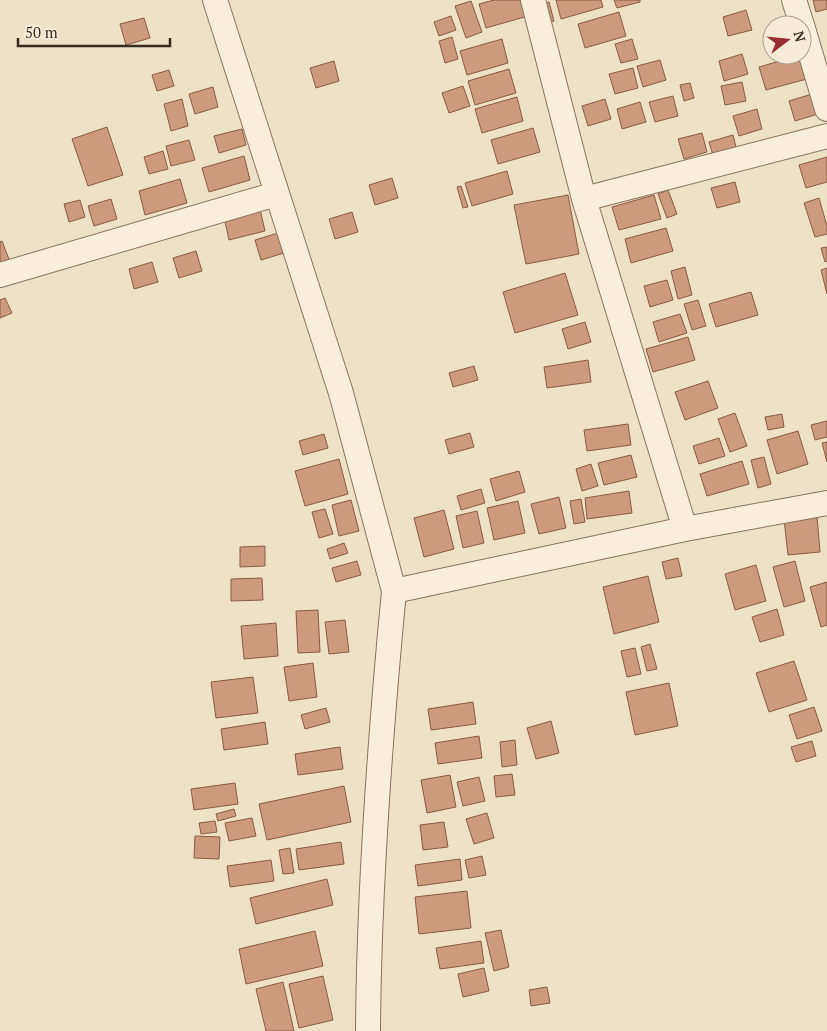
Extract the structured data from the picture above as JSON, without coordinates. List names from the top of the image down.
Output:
{
  "scale_bar": "50 m",
  "north": "right"
}
